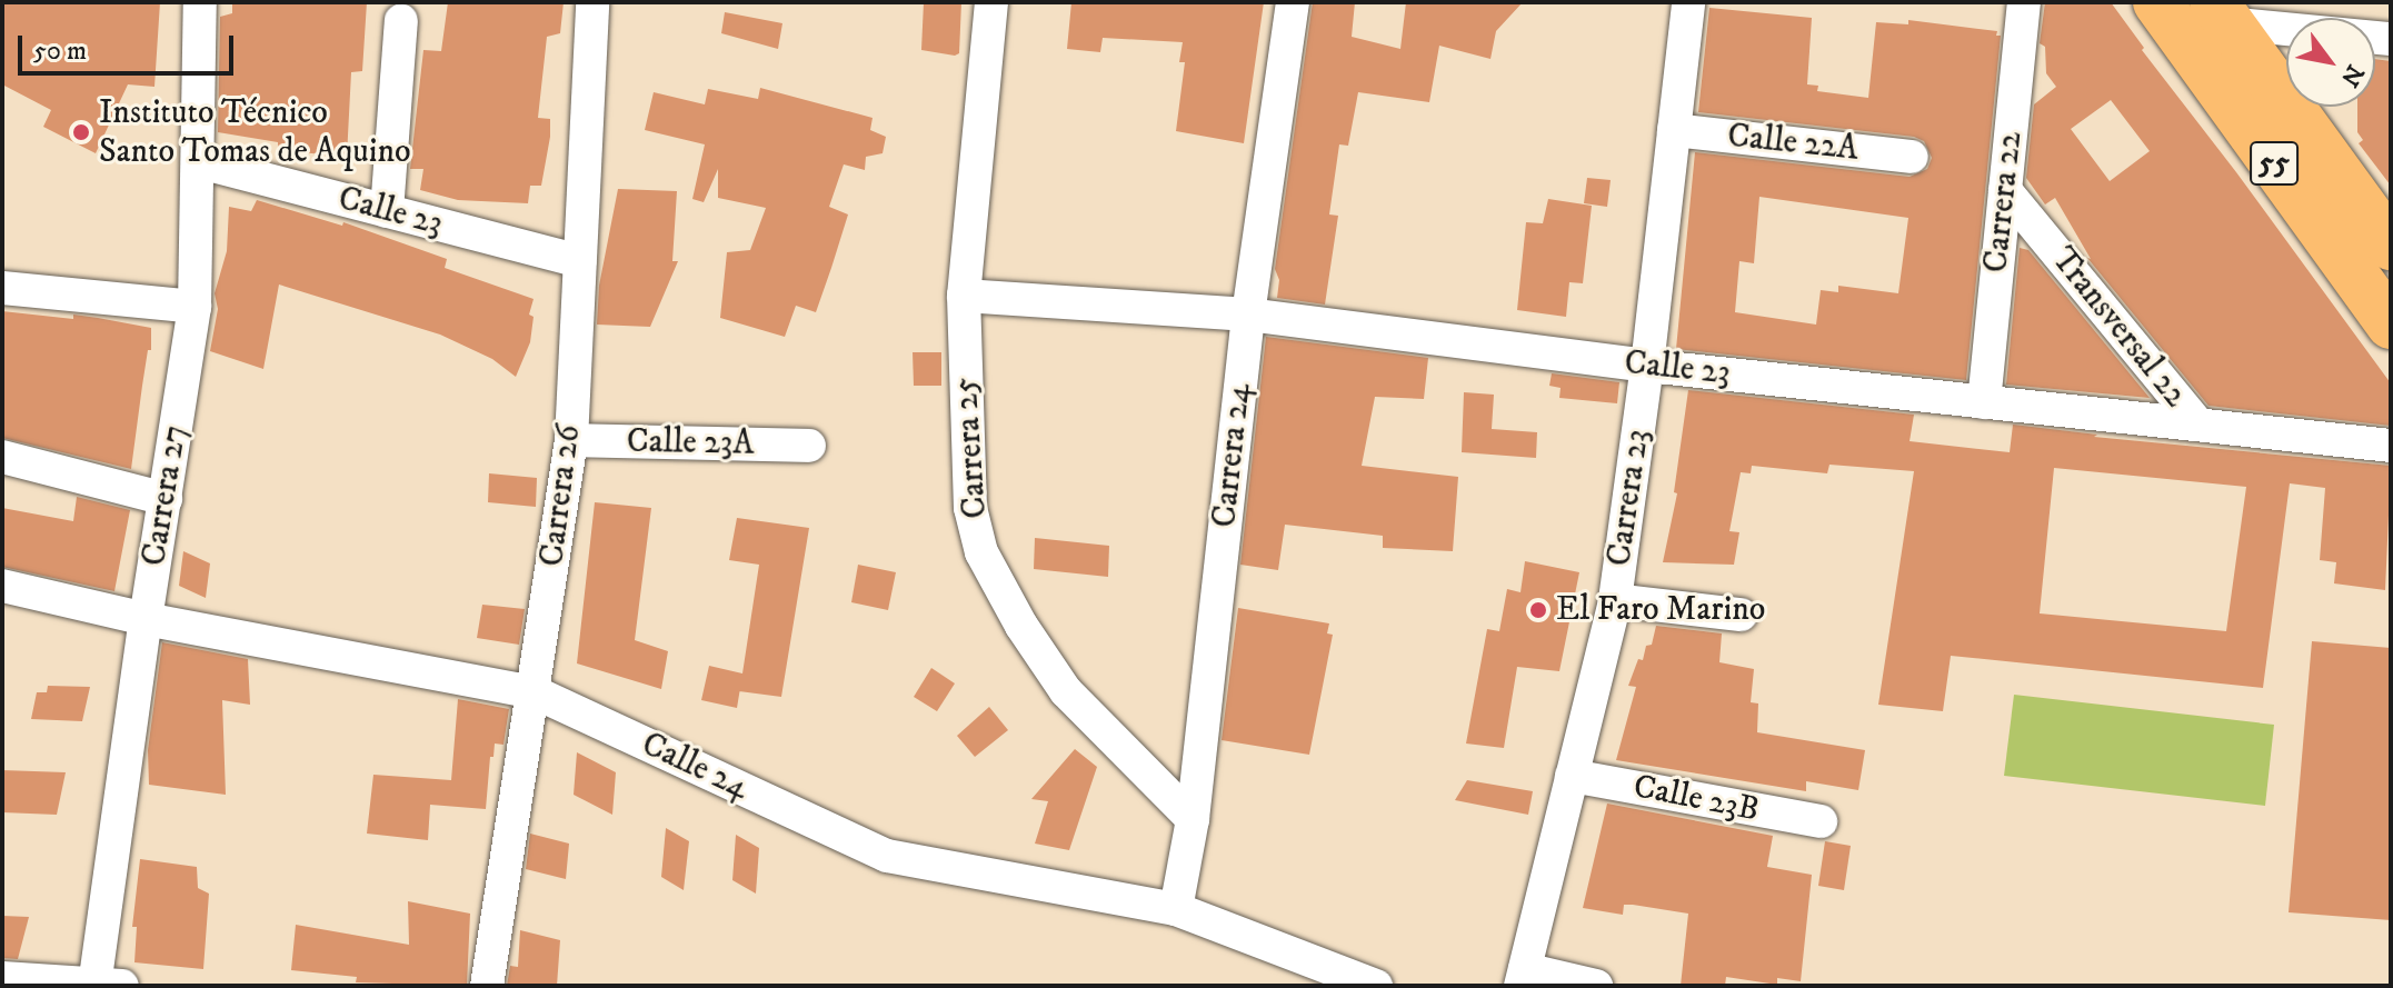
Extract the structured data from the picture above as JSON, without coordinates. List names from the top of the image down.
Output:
{
  "streets": {
    "highway": ["55"],
    "street": [
      "Calle 22A",
      "Carrera 22",
      "Calle 23",
      "Transversal 22",
      "Calle 23A",
      "Carrera 25",
      "Carrera 24",
      "Carrera 27",
      "Carrera 26",
      "Carrera 23",
      "Calle 24",
      "Calle 23B"
    ]
  },
  "crossings": [
    ["Calle 22A", "Carrera 23"],
    ["Carrera 22", "Calle 23"],
    ["Carrera 22", "Transversal 22"],
    ["Calle 23", "Transversal 22"],
    ["Calle 23", "Carrera 25"],
    ["Calle 23", "Carrera 24"],
    ["Calle 23", "Carrera 27"],
    ["Calle 23", "Carrera 26"],
    ["Calle 23", "Carrera 23"],
    ["Calle 23A", "Carrera 26"],
    ["Carrera 25", "Carrera 24"],
    ["Carrera 24", "Calle 24"],
    ["Carrera 27", "Calle 24"],
    ["Carrera 26", "Calle 24"],
    ["Carrera 23", "Calle 23B"]
  ],
  "places": ["Instituto Técnico Santo Tomas de Aquino", "El Faro Marino"],
  "scale_bar": "50 m",
  "north": "bottom right"
}
